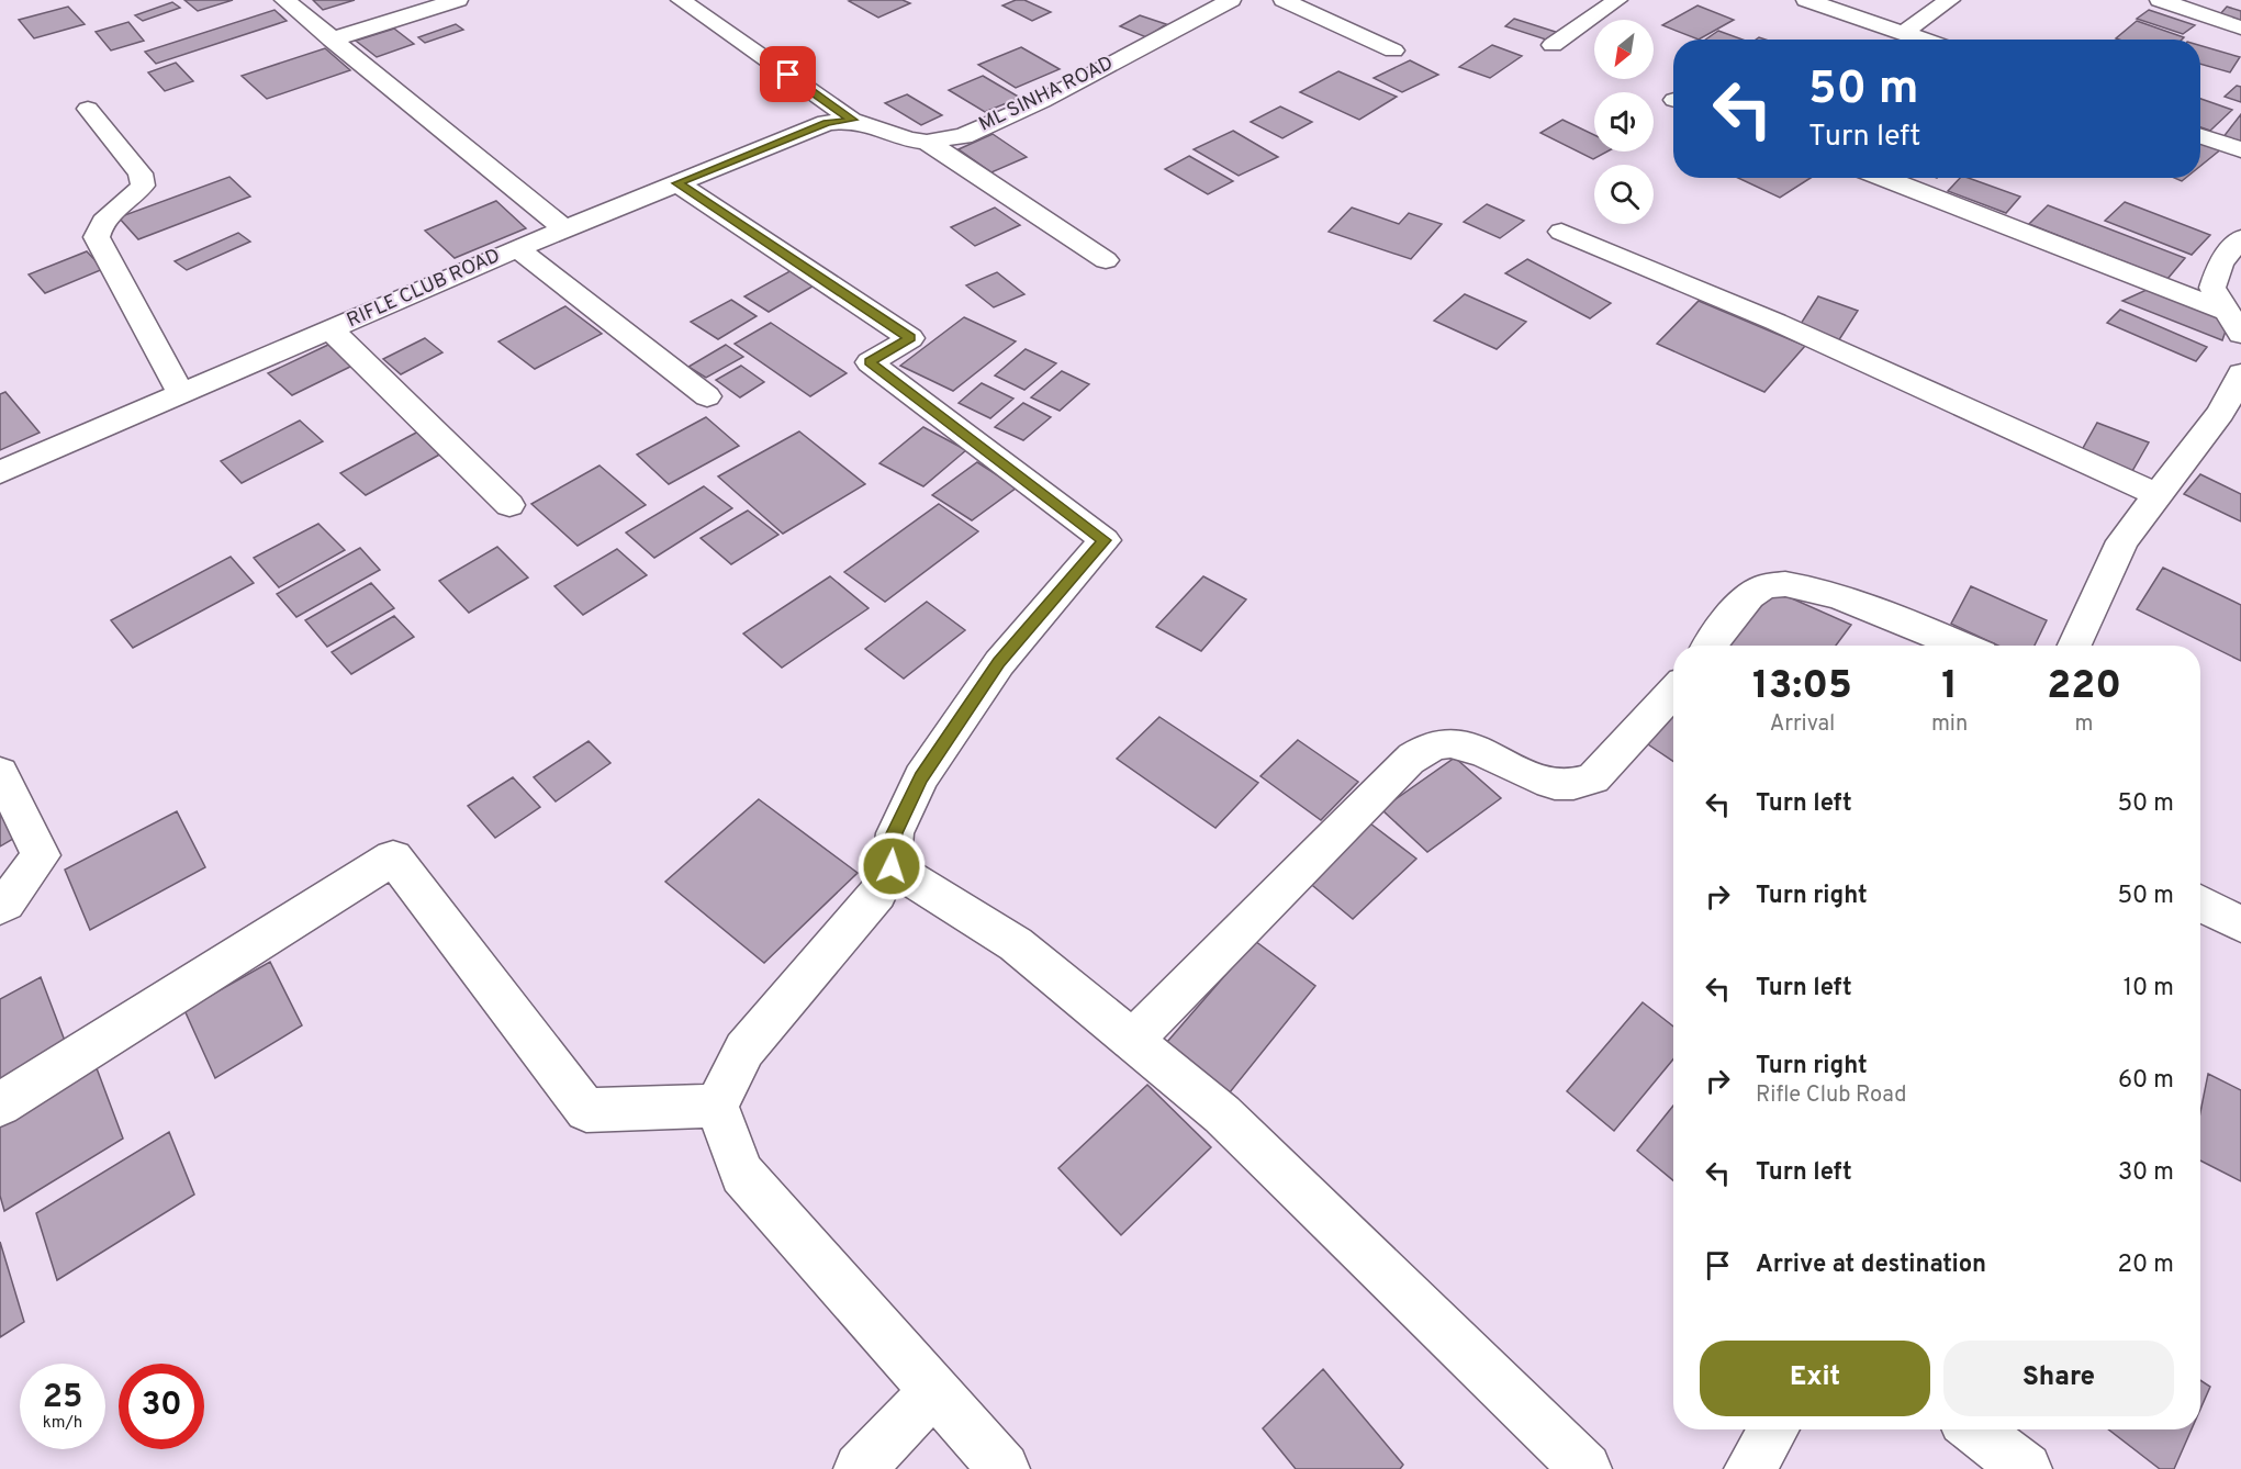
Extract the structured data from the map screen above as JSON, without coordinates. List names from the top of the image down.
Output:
{
  "streets": {
    "street": ["ML SINHA ROAD", "RIFLE CLUB ROAD"]
  },
  "crossings": [
    ["ML SINHA ROAD", "RIFLE CLUB ROAD"]
  ],
  "north": "bottom left",
  "page": {
    "turn": ["50 m", "Turn left"],
    "eta": [
      "13:05",
      "Arrival",
      "1",
      "min",
      "220",
      "m"
    ],
    "list": [
      {
        "name": "Turn left",
        "value": "50 m"
      },
      {
        "name": "Turn right",
        "value": "50 m"
      },
      {
        "name": "Turn left",
        "value": "10 m"
      },
      {
        "name": "Turn right",
        "note": "Rifle Club Road",
        "value": "60 m"
      },
      {
        "name": "Turn left",
        "value": "30 m"
      },
      {
        "name": "Arrive at destination",
        "value": "20 m"
      }
    ],
    "buttons": ["Exit", "Share"],
    "speed": "25 km/h",
    "limit": "30"
  }
}
